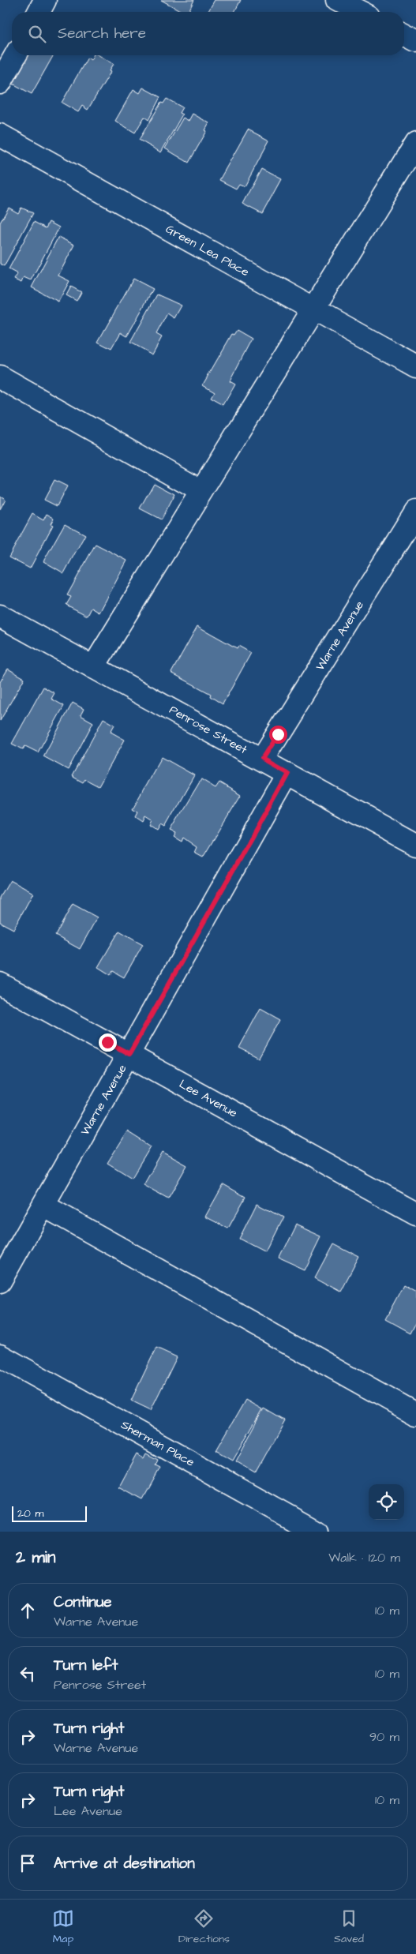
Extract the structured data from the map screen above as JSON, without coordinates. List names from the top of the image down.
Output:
{
  "streets": {
    "street": [
      "Green Lea Place",
      "Warne Avenue",
      "Penrose Street",
      "Lee Avenue",
      "Sherman Place"
    ]
  },
  "crossings": [
    ["Warne Avenue", "Penrose Street"],
    ["Warne Avenue", "Lee Avenue"]
  ],
  "scale_bar": "20 m",
  "page": {
    "search": "Search here",
    "scale": "20 m",
    "heading": ["2 min", "Walk · 120 m"],
    "list": [
      ["Continue", "Warne Avenue", "10 m"],
      ["Turn left", "Penrose Street", "10 m"],
      ["Turn right", "Warne Avenue", "90 m"],
      ["Turn right", "Lee Avenue", "10 m"],
      "Arrive at destination"
    ],
    "nav": ["Map", "Directions", "Saved"]
  }
}
